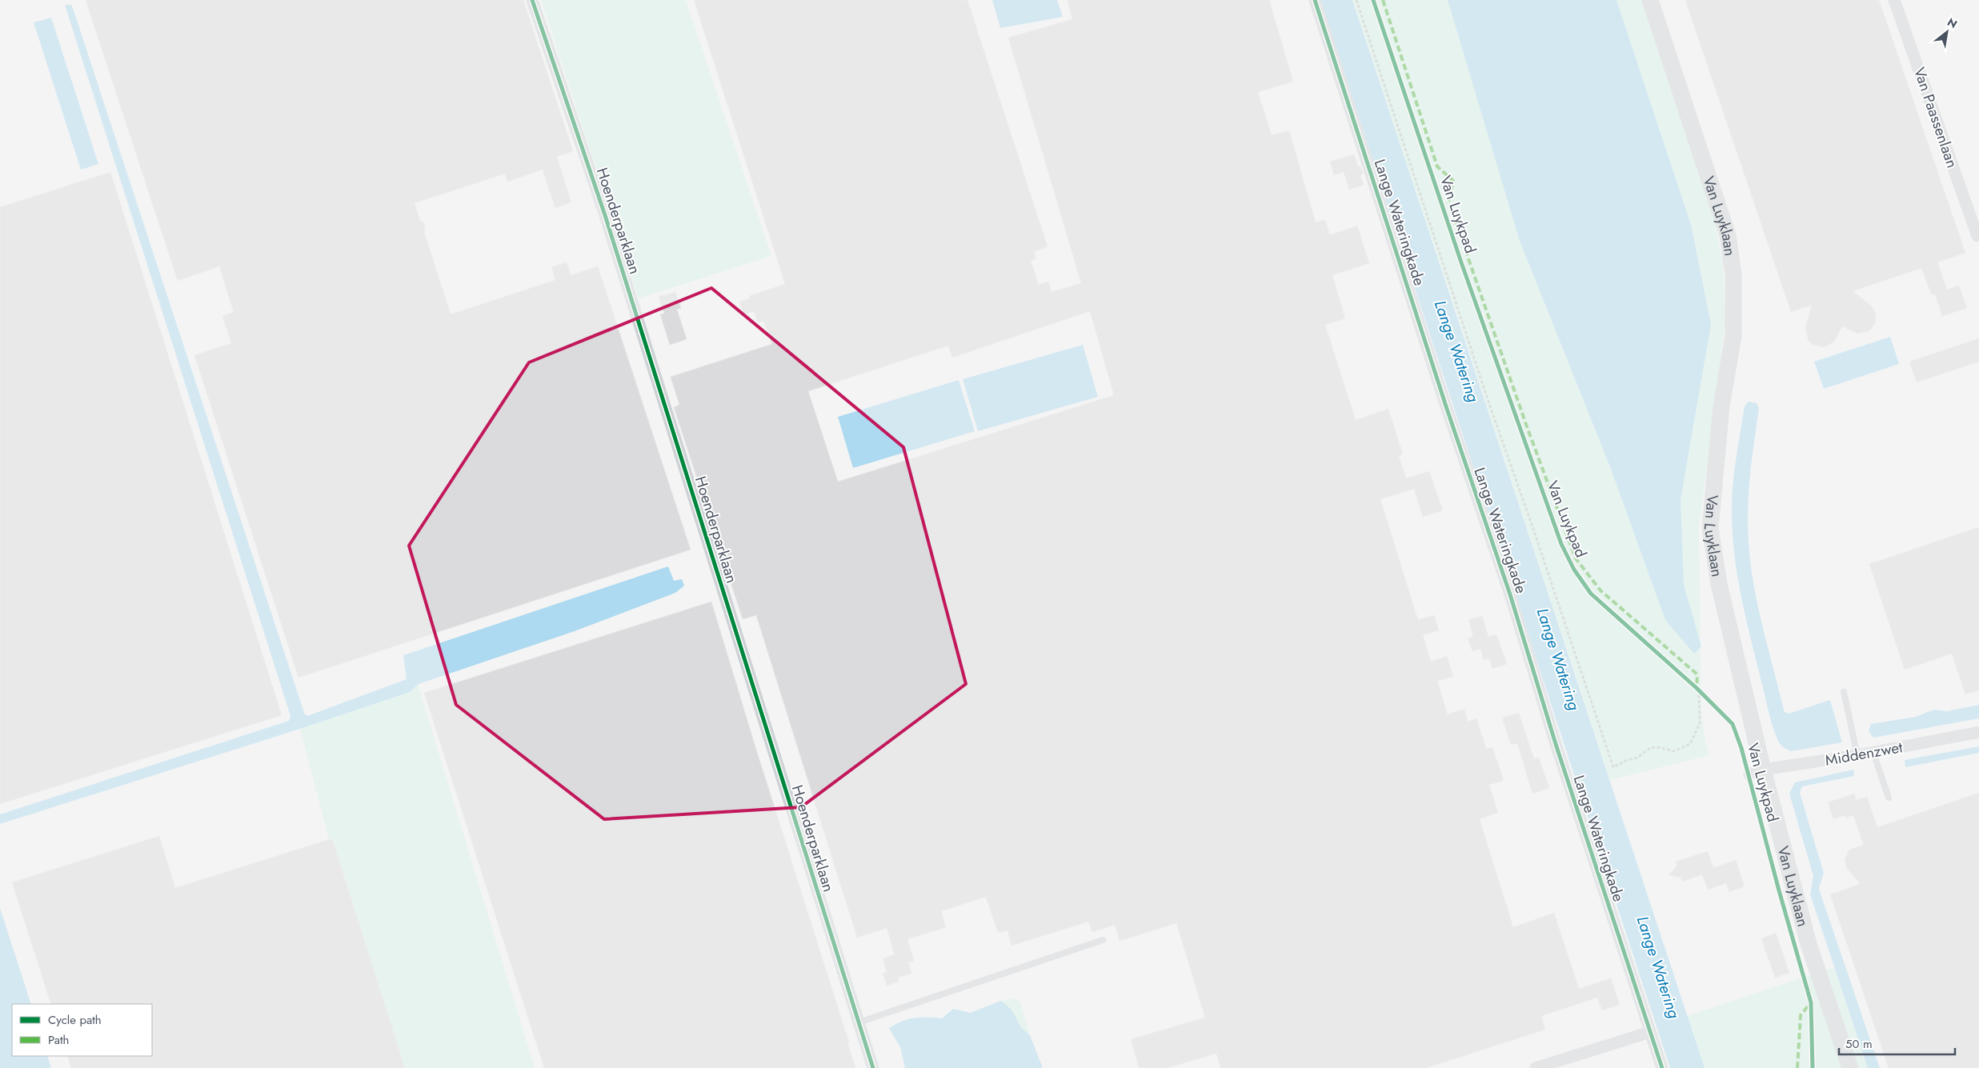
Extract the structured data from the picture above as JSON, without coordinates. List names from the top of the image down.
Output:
{
  "streets": {
    "street": [
      "Van Paassenlaan",
      "Van Luyklaan",
      "Hoenderparklaan",
      "Lange Wateringkade",
      "Middenzwet"
    ],
    "cycle path": ["Van Luykpad"]
  },
  "crossings": [
    ["Van Luyklaan", "Middenzwet"]
  ],
  "water": ["Lange Watering"],
  "legend": ["Cycle path", "Path"],
  "scale_bar": "50 m",
  "north": "top right"
}
